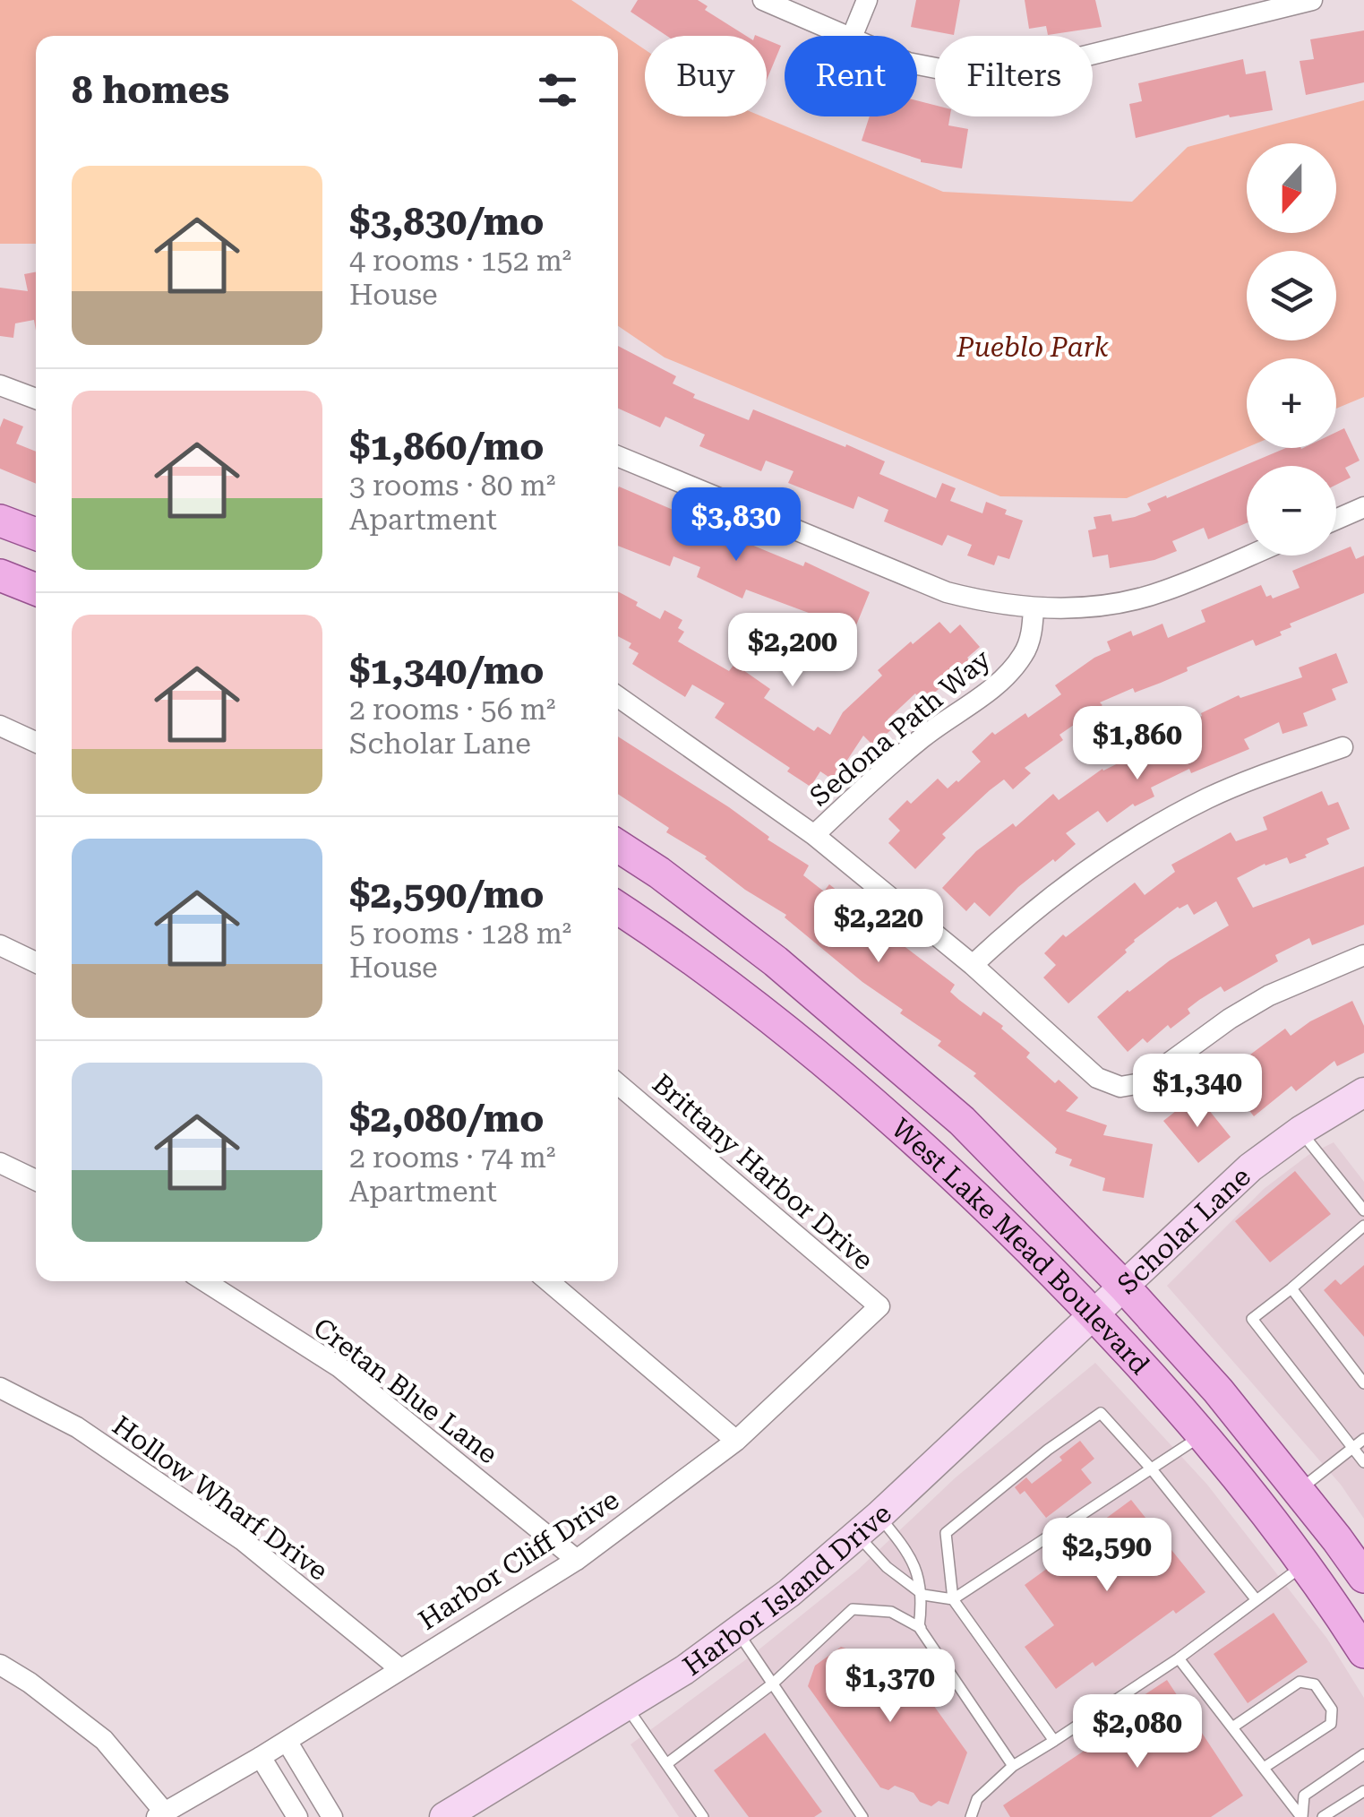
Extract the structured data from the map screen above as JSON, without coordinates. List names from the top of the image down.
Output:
{
  "streets": {
    "main road": ["West Lake Mead Boulevard"],
    "street": [
      "Sedona Path Way",
      "Brittany Harbor Drive",
      "Scholar Lane",
      "Cretan Blue Lane",
      "Hollow Wharf Drive",
      "Harbor Cliff Drive",
      "Harbor Island Drive"
    ]
  },
  "crossings": [
    ["Brittany Harbor Drive", "Harbor Cliff Drive"],
    ["Scholar Lane", "West Lake Mead Boulevard"],
    ["Scholar Lane", "Harbor Island Drive"],
    ["West Lake Mead Boulevard", "Harbor Island Drive"],
    ["Cretan Blue Lane", "Harbor Cliff Drive"],
    ["Hollow Wharf Drive", "Harbor Cliff Drive"]
  ],
  "parks": ["Pueblo Park"],
  "north": "bottom",
  "page": {
    "chip": ["Buy", "Rent", "Filters"],
    "heading": "8 homes",
    "map_buttons": ["+", "−"],
    "list": [
      {
        "name": "$3,830/mo",
        "note": "4 rooms · 152 m² · House"
      },
      {
        "name": "$1,860/mo",
        "note": "3 rooms · 80 m² · Apartment"
      },
      {
        "name": "$1,340/mo",
        "note": "2 rooms · 56 m² · Scholar Lane"
      },
      {
        "name": "$2,590/mo",
        "note": "5 rooms · 128 m² · House"
      },
      {
        "name": "$2,080/mo",
        "note": "2 rooms · 74 m² · Apartment"
      }
    ],
    "price": [
      "$3,830",
      "$2,200",
      "$1,860",
      "$2,220",
      "$1,340",
      "$2,590",
      "$1,370",
      "$2,080"
    ]
  }
}
